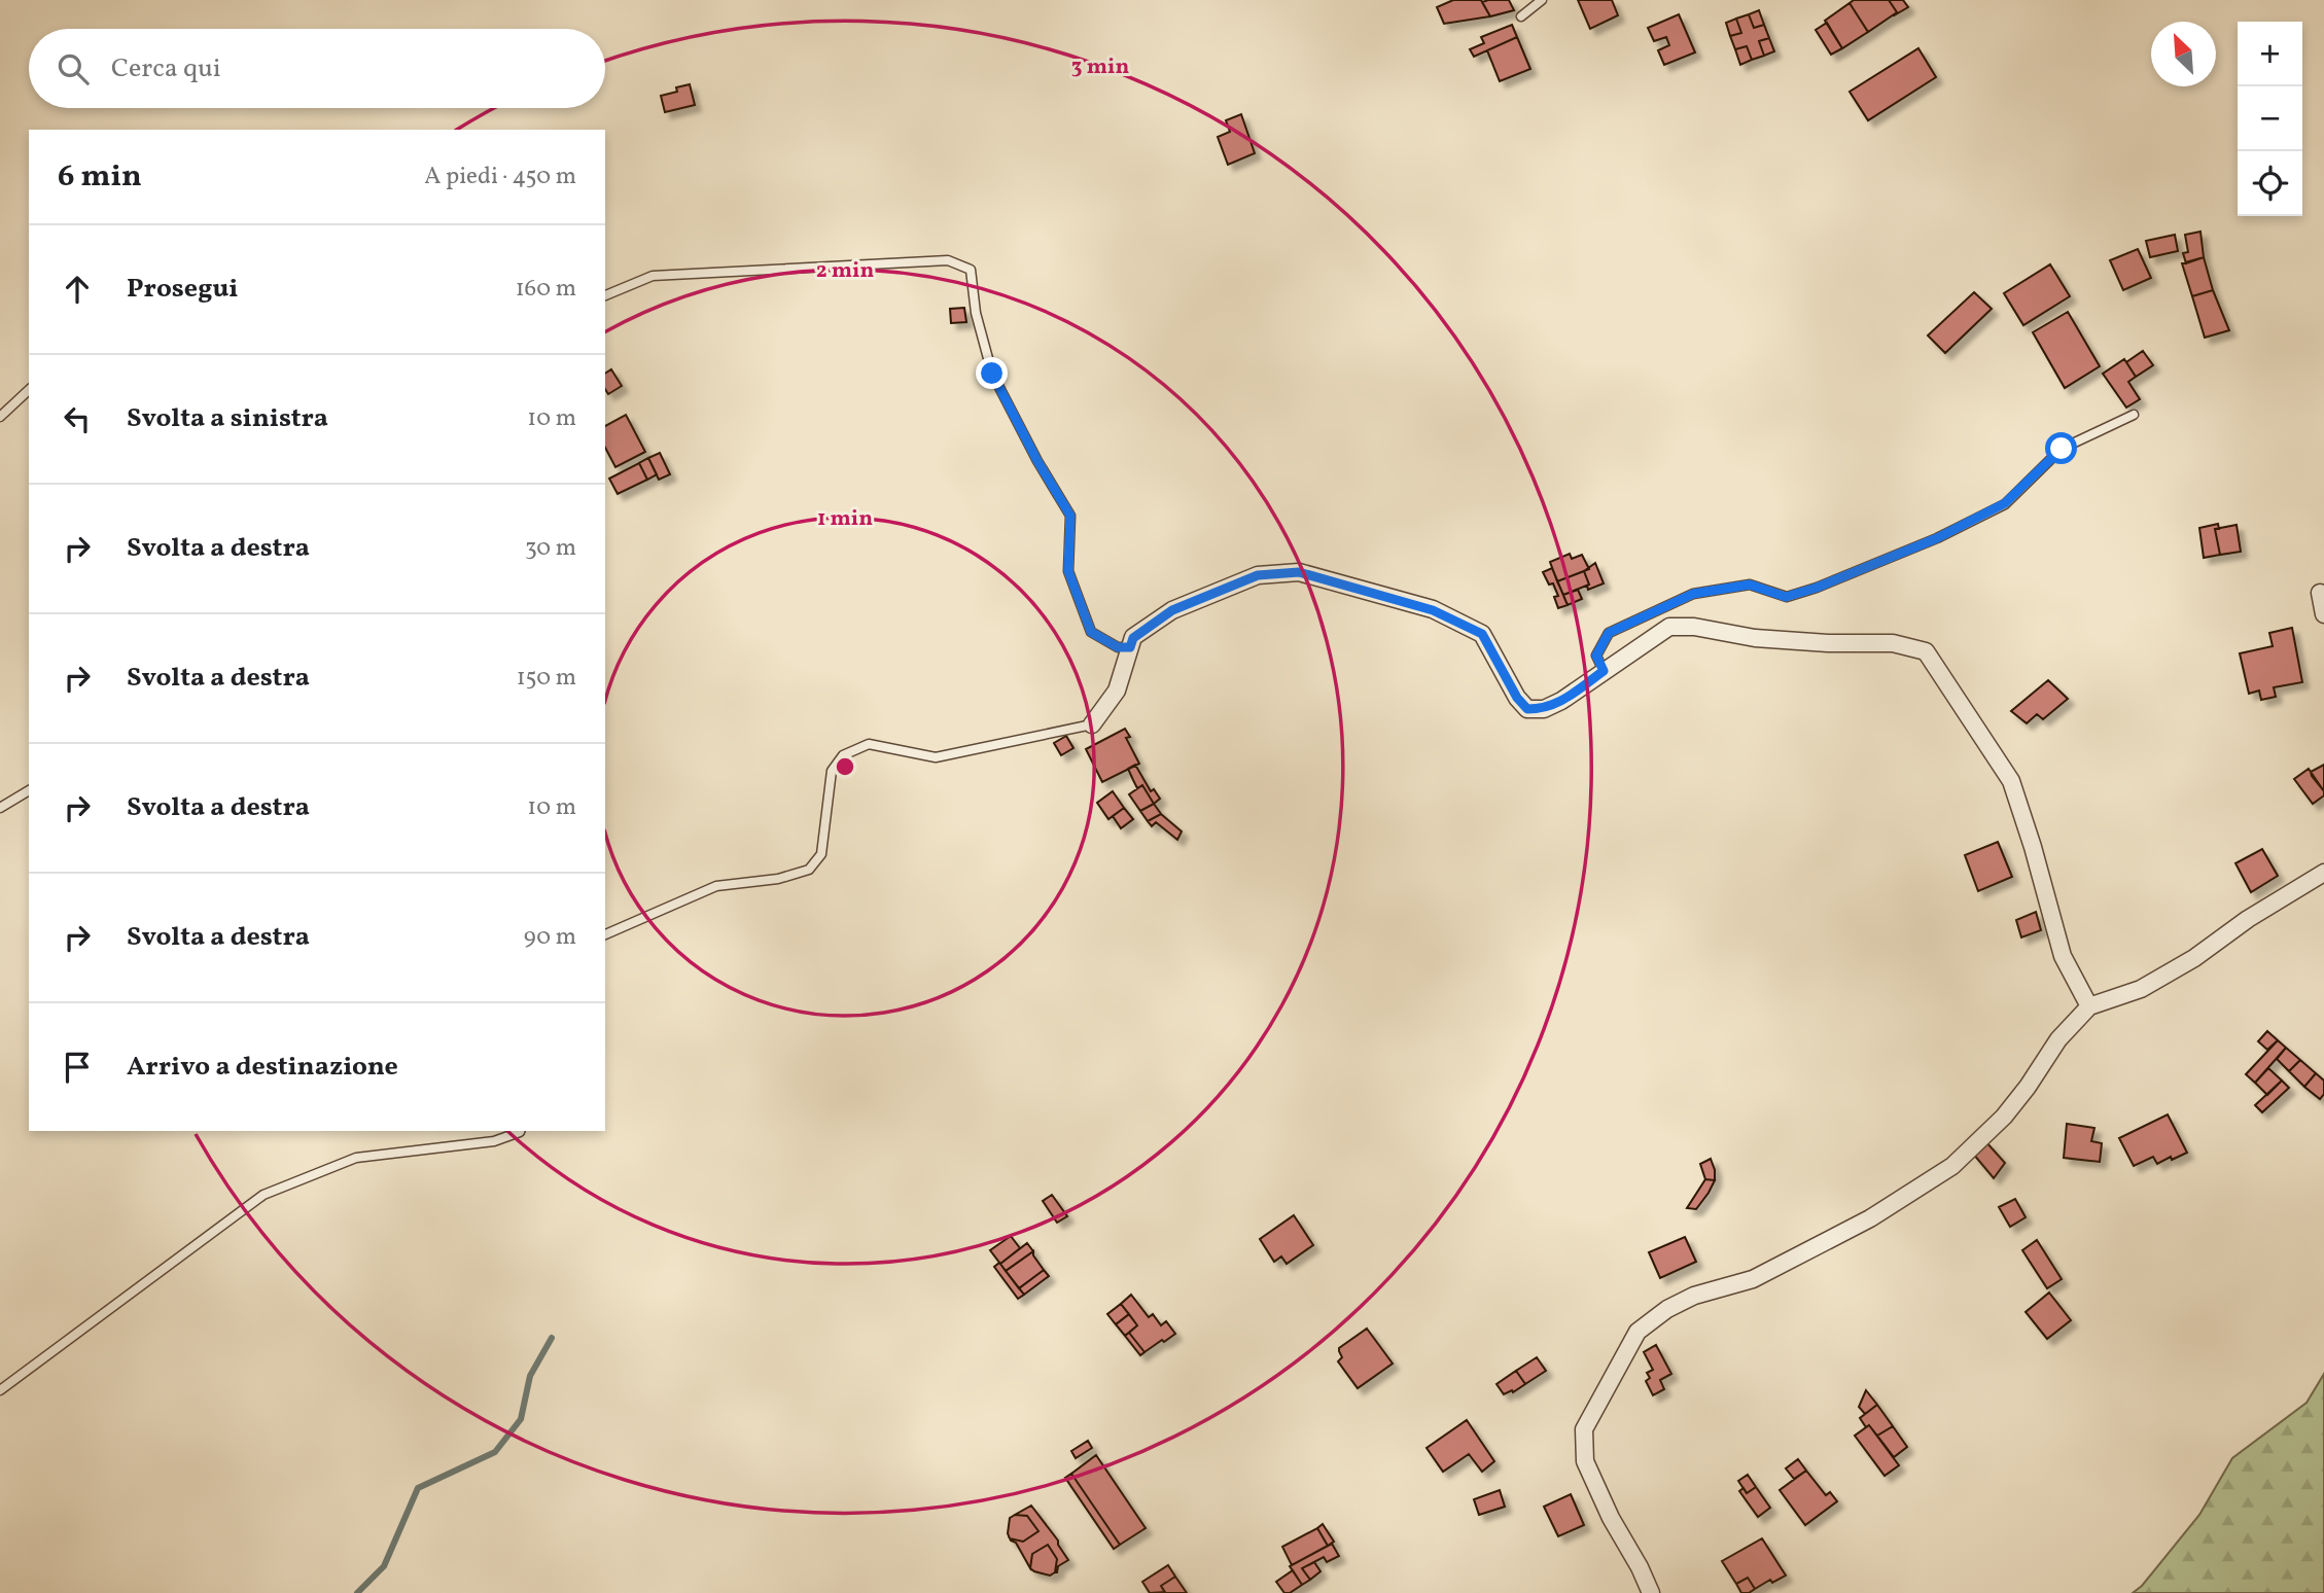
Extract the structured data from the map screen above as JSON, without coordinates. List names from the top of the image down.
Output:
{
  "north": "top left",
  "page": {
    "map_buttons": ["+", "−"],
    "search": "Cerca qui",
    "heading": ["6 min", "A piedi · 450 m"],
    "list": [
      ["Prosegui", "160 m"],
      ["Svolta a sinistra", "10 m"],
      ["Svolta a destra", "30 m"],
      ["Svolta a destra", "150 m"],
      ["Svolta a destra", "10 m"],
      ["Svolta a destra", "90 m"],
      "Arrivo a destinazione"
    ]
  },
  "rings": ["3 min", "2 min", "1 min"]
}
